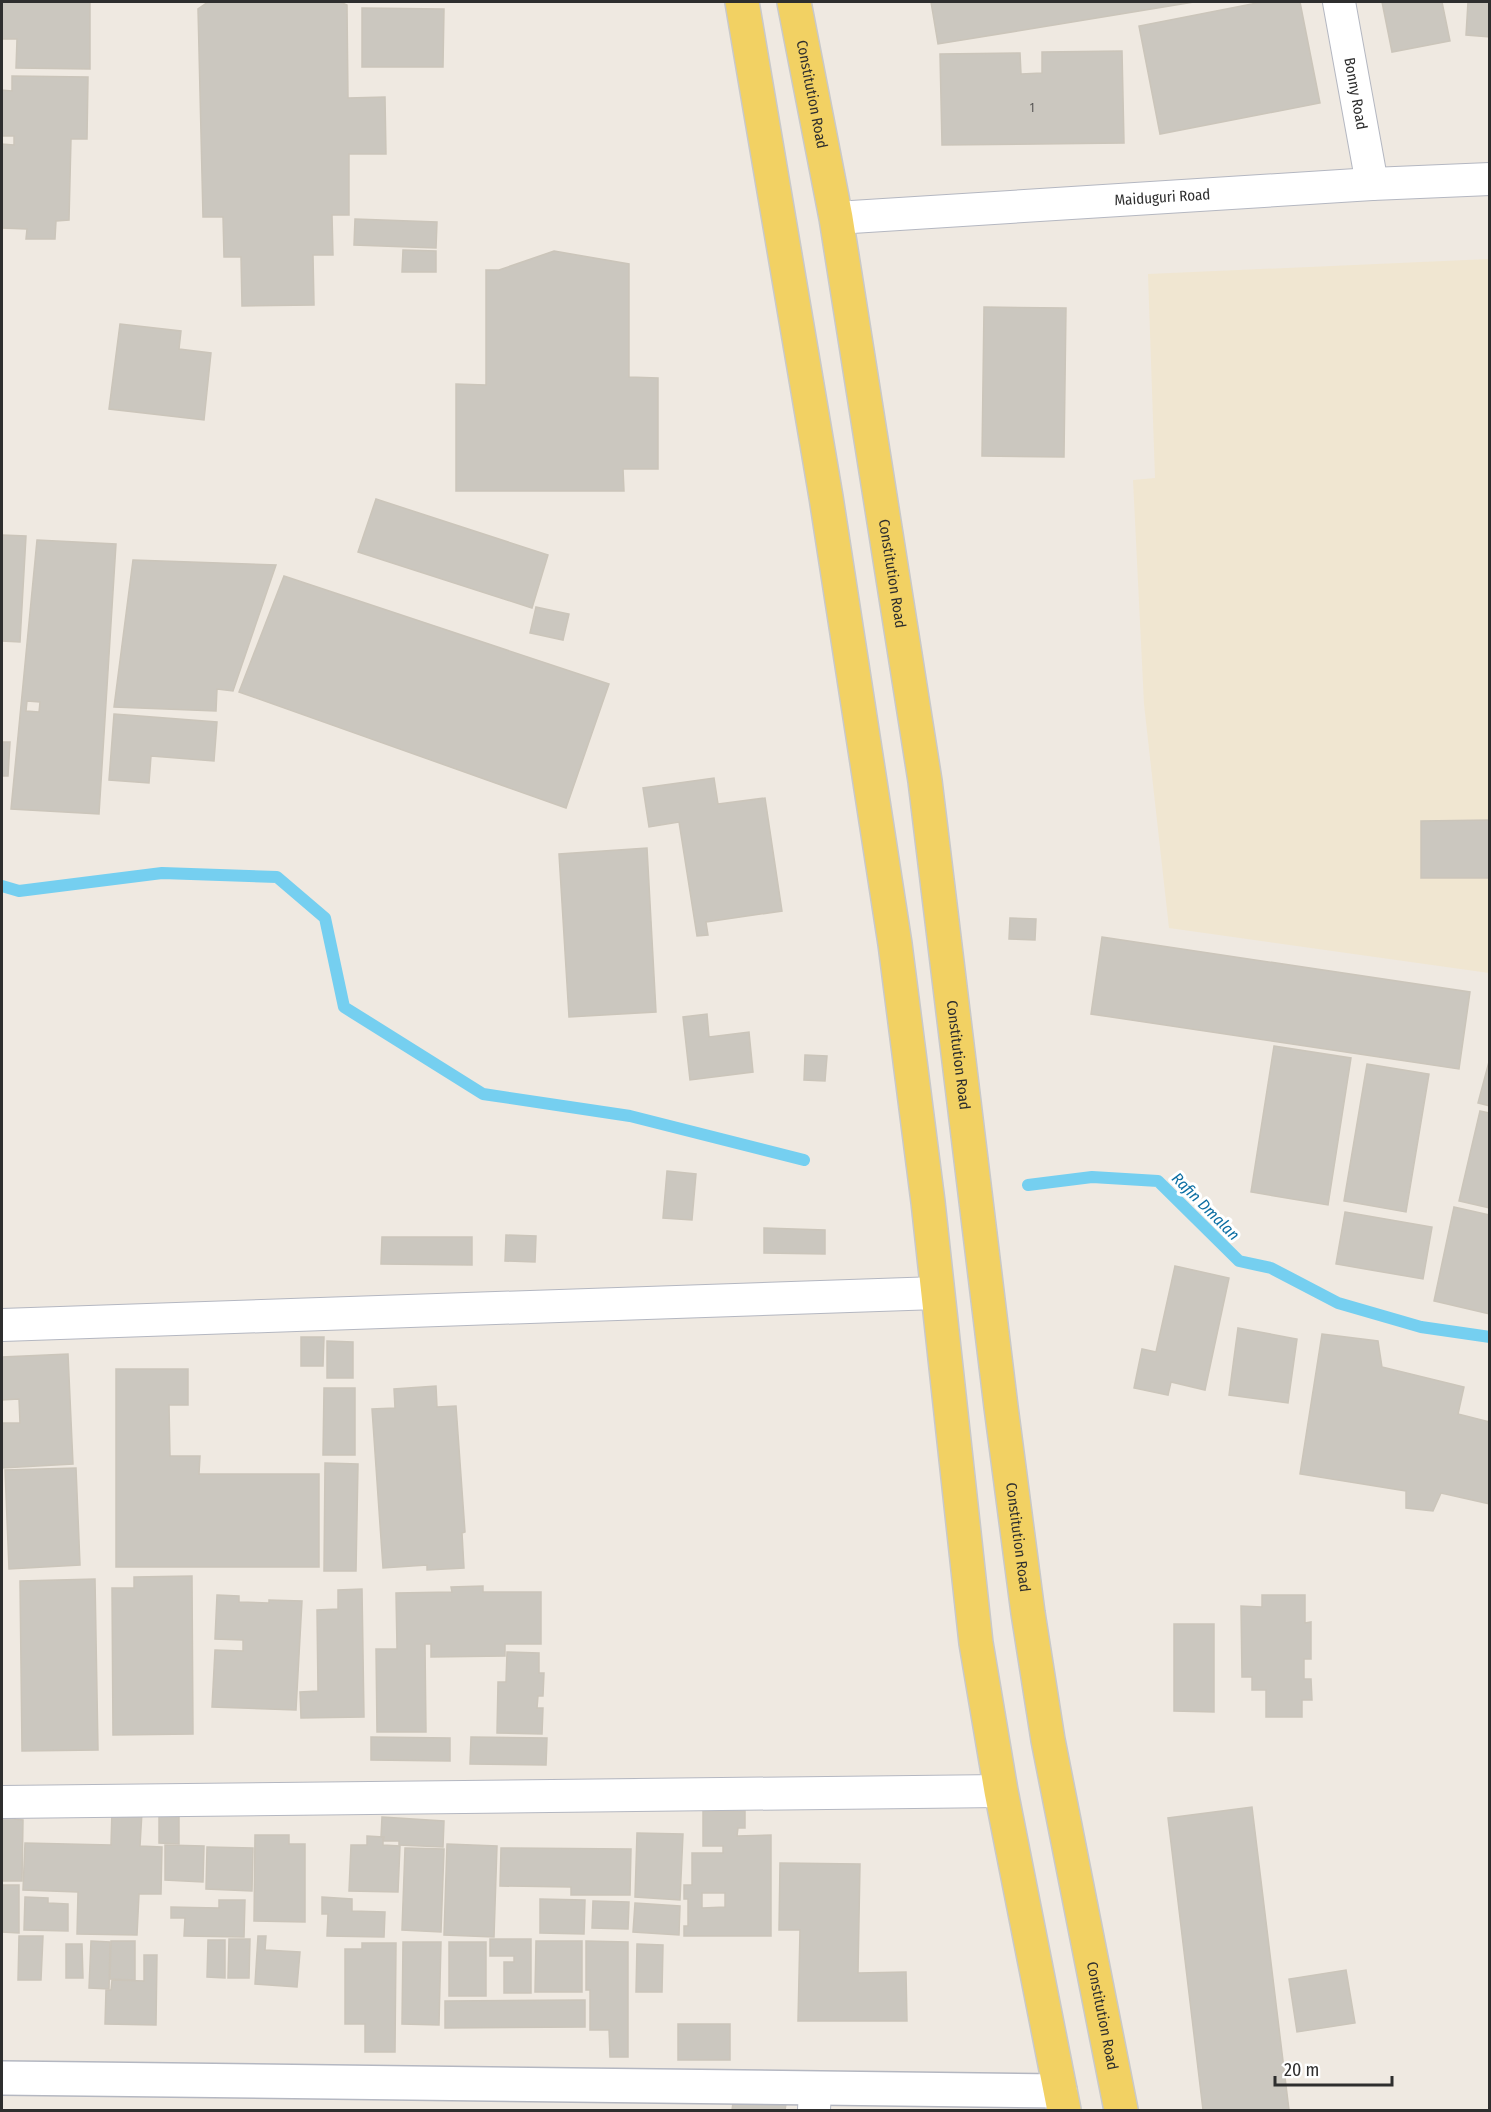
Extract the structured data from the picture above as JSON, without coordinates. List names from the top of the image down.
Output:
{
  "streets": {
    "main road": ["Constitution Road"],
    "street": ["Bonny Road", "Maiduguri Road"]
  },
  "crossings": [
    ["Bonny Road", "Maiduguri Road"],
    ["Constitution Road", "Maiduguri Road"]
  ],
  "water": ["Rafin Dmalan"],
  "house_numbers": ["1"],
  "scale_bar": "20 m"
}
